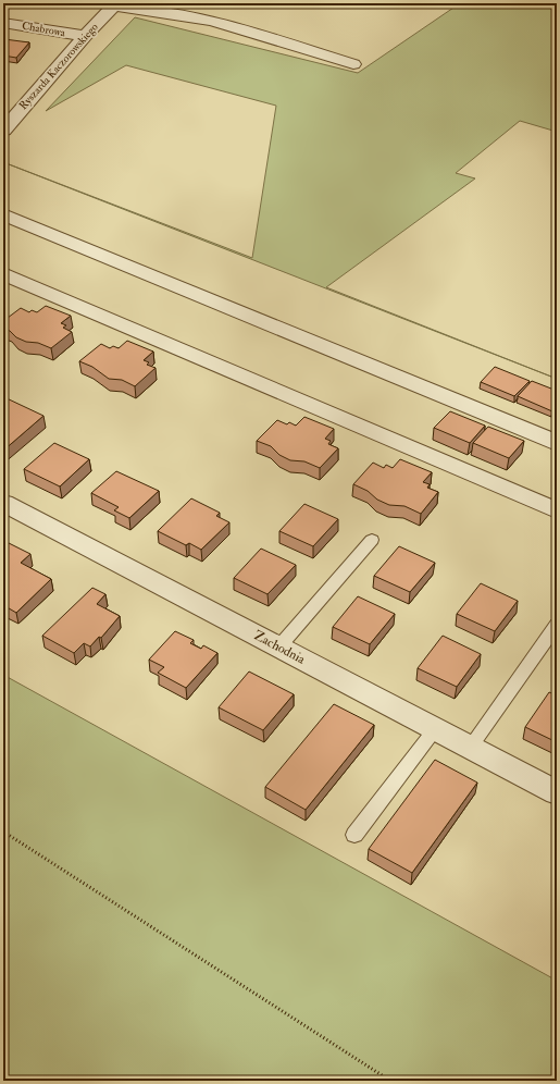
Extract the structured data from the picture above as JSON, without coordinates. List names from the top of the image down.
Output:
{
  "streets": {
    "street": ["Chabrowa", "Ryszarda Kaczorowskiego", "Zachodnia"]
  },
  "crossings": [
    ["Chabrowa", "Ryszarda Kaczorowskiego"]
  ]
}
